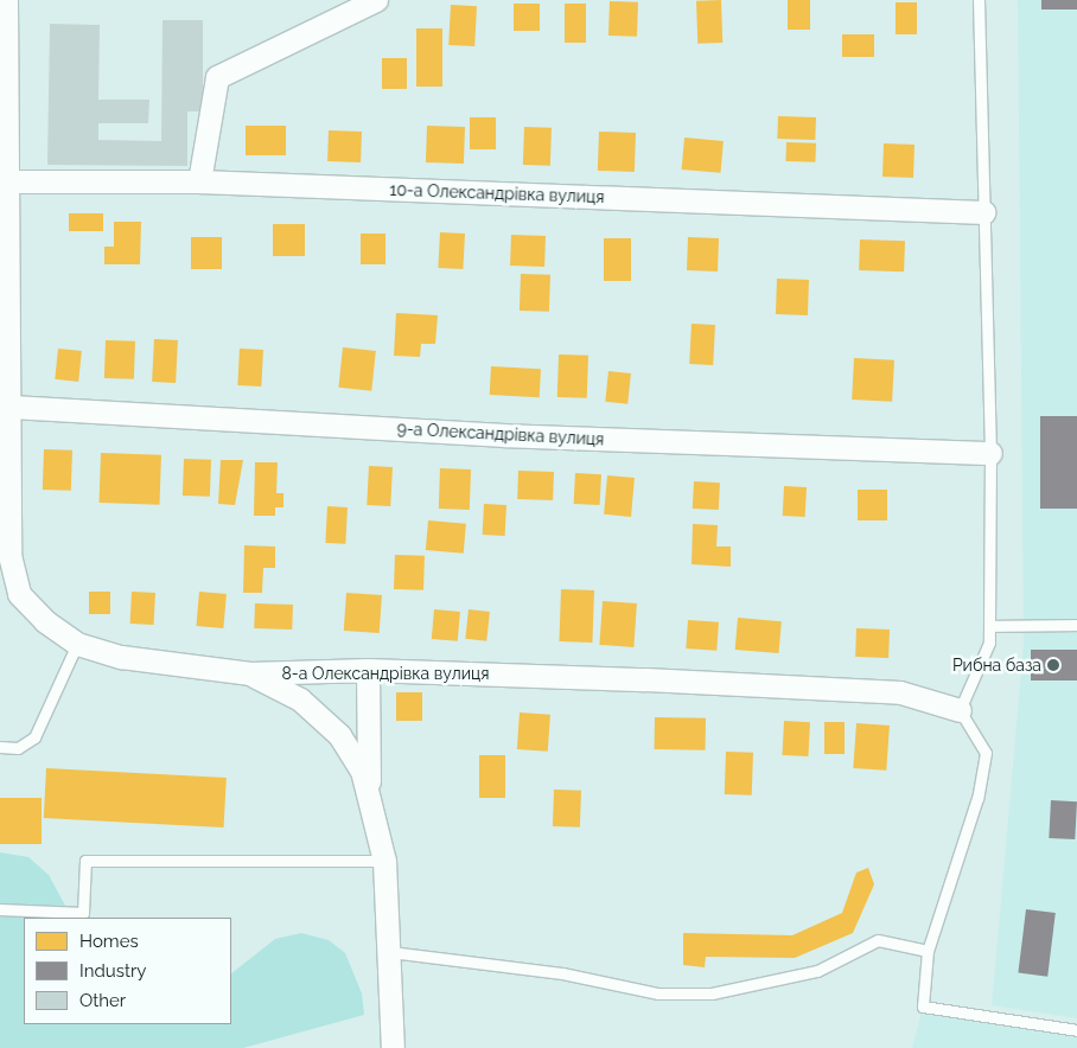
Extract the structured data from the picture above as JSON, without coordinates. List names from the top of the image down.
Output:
{
  "streets": {
    "street": ["10-а Олександрівка вулиця", "9-а Олександрівка вулиця", "8-а Олександрівка вулиця"]
  },
  "crossings": [
    ["10-а Олександрівка вулиця", "8-а Олександрівка вулиця"],
    ["9-а Олександрівка вулиця", "8-а Олександрівка вулиця"]
  ],
  "places": ["Рибна база"],
  "legend": ["Homes", "Industry", "Other"]
}
